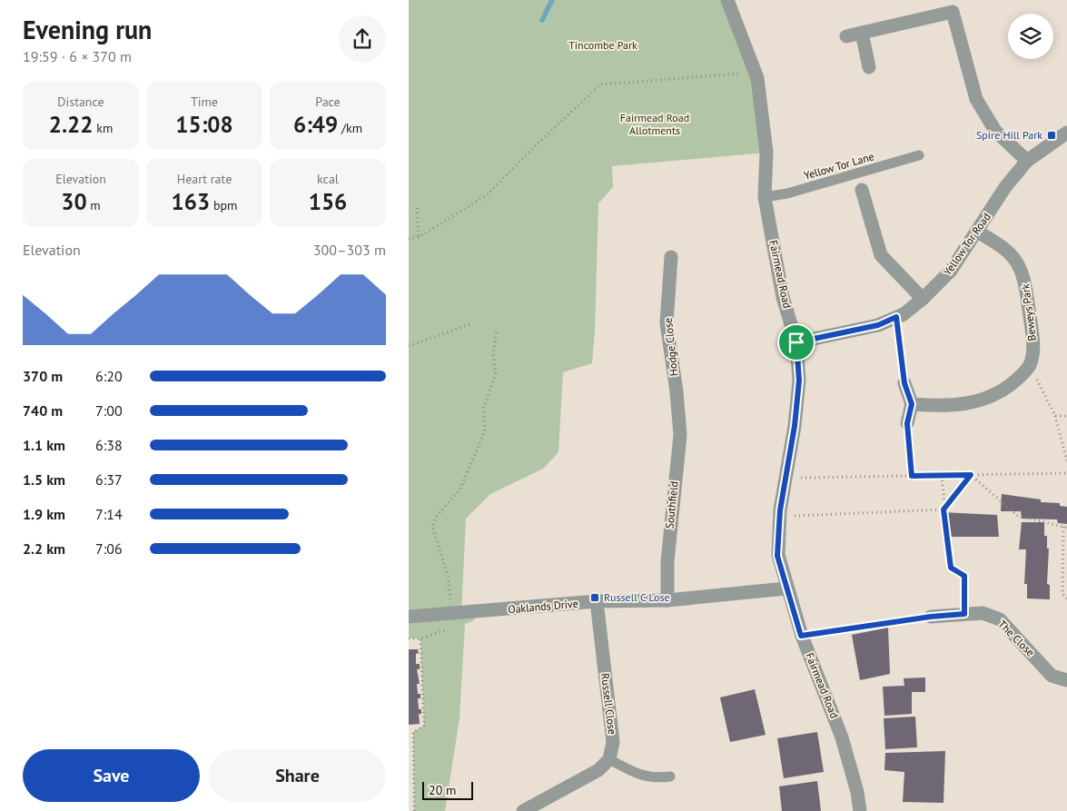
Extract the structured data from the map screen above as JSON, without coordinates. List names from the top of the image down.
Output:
{
  "streets": {
    "street": [
      "Yellow Tor Road",
      "Fairmead Road",
      "Beweys Park",
      "Hodge Close",
      "Southfield",
      "Oaklands Drive",
      "The Close",
      "Russell Close"
    ],
    "lane": ["Yellow Tor Lane"]
  },
  "crossings": [
    ["Yellow Tor Lane", "Fairmead Road"],
    ["Yellow Tor Road", "Fairmead Road"],
    ["Yellow Tor Road", "Beweys Park"],
    ["Fairmead Road", "Oaklands Drive"],
    ["Hodge Close", "Southfield"],
    ["Southfield", "Oaklands Drive"],
    ["Oaklands Drive", "Russell Close"]
  ],
  "parks": ["Tincombe Park", "Fairmead Road Allotments"],
  "places": {
    "transit": ["Spire Hill Park", "Russell C Lose"]
  },
  "scale_bar": "20 m",
  "page": {
    "heading": ["Evening run", "19:59 · 6 × 370 m"],
    "stats": [
      ["Distance", "2.22 km"],
      ["Time", "15:08"],
      ["Pace", "6:49 /km"],
      ["Elevation", "30 m"],
      ["Heart rate", "163 bpm"],
      ["kcal", "156"]
    ],
    "chart": ["Elevation", "300–303 m"],
    "list": [
      {
        "name": "370 m",
        "note": "6:20"
      },
      {
        "name": "740 m",
        "note": "7:00"
      },
      {
        "name": "1.1 km",
        "note": "6:38"
      },
      {
        "name": "1.5 km",
        "note": "6:37"
      },
      {
        "name": "1.9 km",
        "note": "7:14"
      },
      {
        "name": "2.2 km",
        "note": "7:06"
      }
    ],
    "buttons": ["Save", "Share"],
    "scale": "20 m"
  }
}
